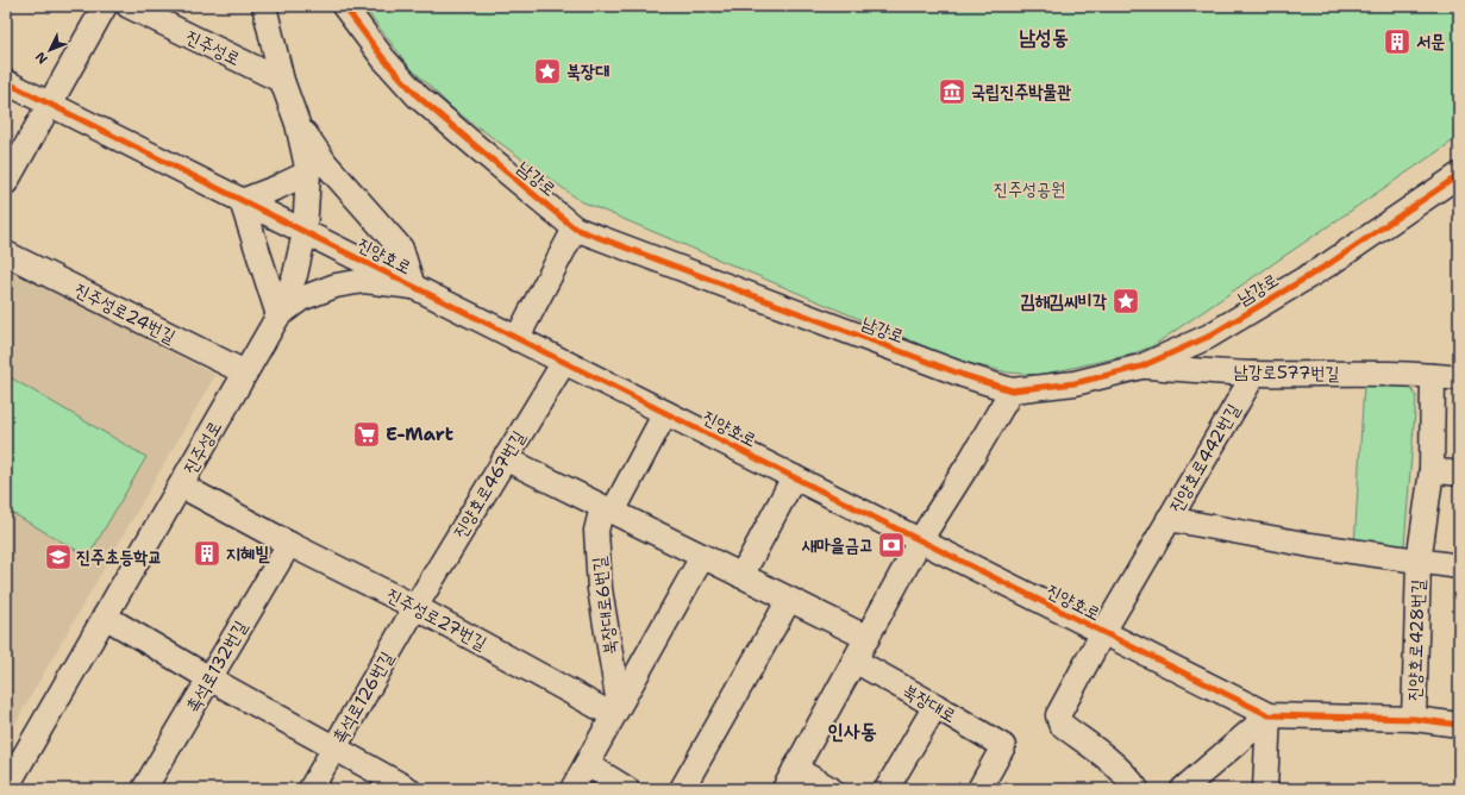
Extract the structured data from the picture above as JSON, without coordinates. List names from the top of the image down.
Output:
{
  "streets": {
    "street": [
      "진주성로",
      "남강로",
      "진양호로",
      "진주성로24번길",
      "남강로577번길",
      "진양호로442번길",
      "진양호로467번길",
      "북장대로6번길",
      "진주성로27번길",
      "진양호로428번길",
      "촉석로132번길",
      "촉석로126번길",
      "북장대로"
    ]
  },
  "crossings": [
    ["진주성로", "진양호로"],
    ["진주성로", "진주성로24번길"],
    ["진주성로", "진주성로27번길"],
    ["남강로", "남강로577번길"],
    ["진양호로", "진양호로442번길"],
    ["진양호로", "진양호로467번길"],
    ["진양호로", "북장대로6번길"],
    ["진양호로", "진양호로428번길"],
    ["남강로577번길", "진양호로442번길"],
    ["남강로577번길", "진양호로428번길"],
    ["진양호로442번길", "진양호로428번길"],
    ["진양호로467번길", "진주성로27번길"],
    ["진양호로467번길", "촉석로126번길"],
    ["북장대로6번길", "진주성로27번길"],
    ["진주성로27번길", "촉석로132번길"],
    ["진주성로27번길", "촉석로126번길"]
  ],
  "districts": ["남성동", "인사동"],
  "parks": ["진주성공원"],
  "places": {
    "building": ["서문", "지혜빌"],
    "place": ["북장대", "김해김씨비각"],
    "museum": ["국립진주박물관"],
    "supermarket": ["E-Mart"],
    "bank": ["새마을금고"],
    "school or university": ["진주초등학교"]
  },
  "north": "bottom left"
}
